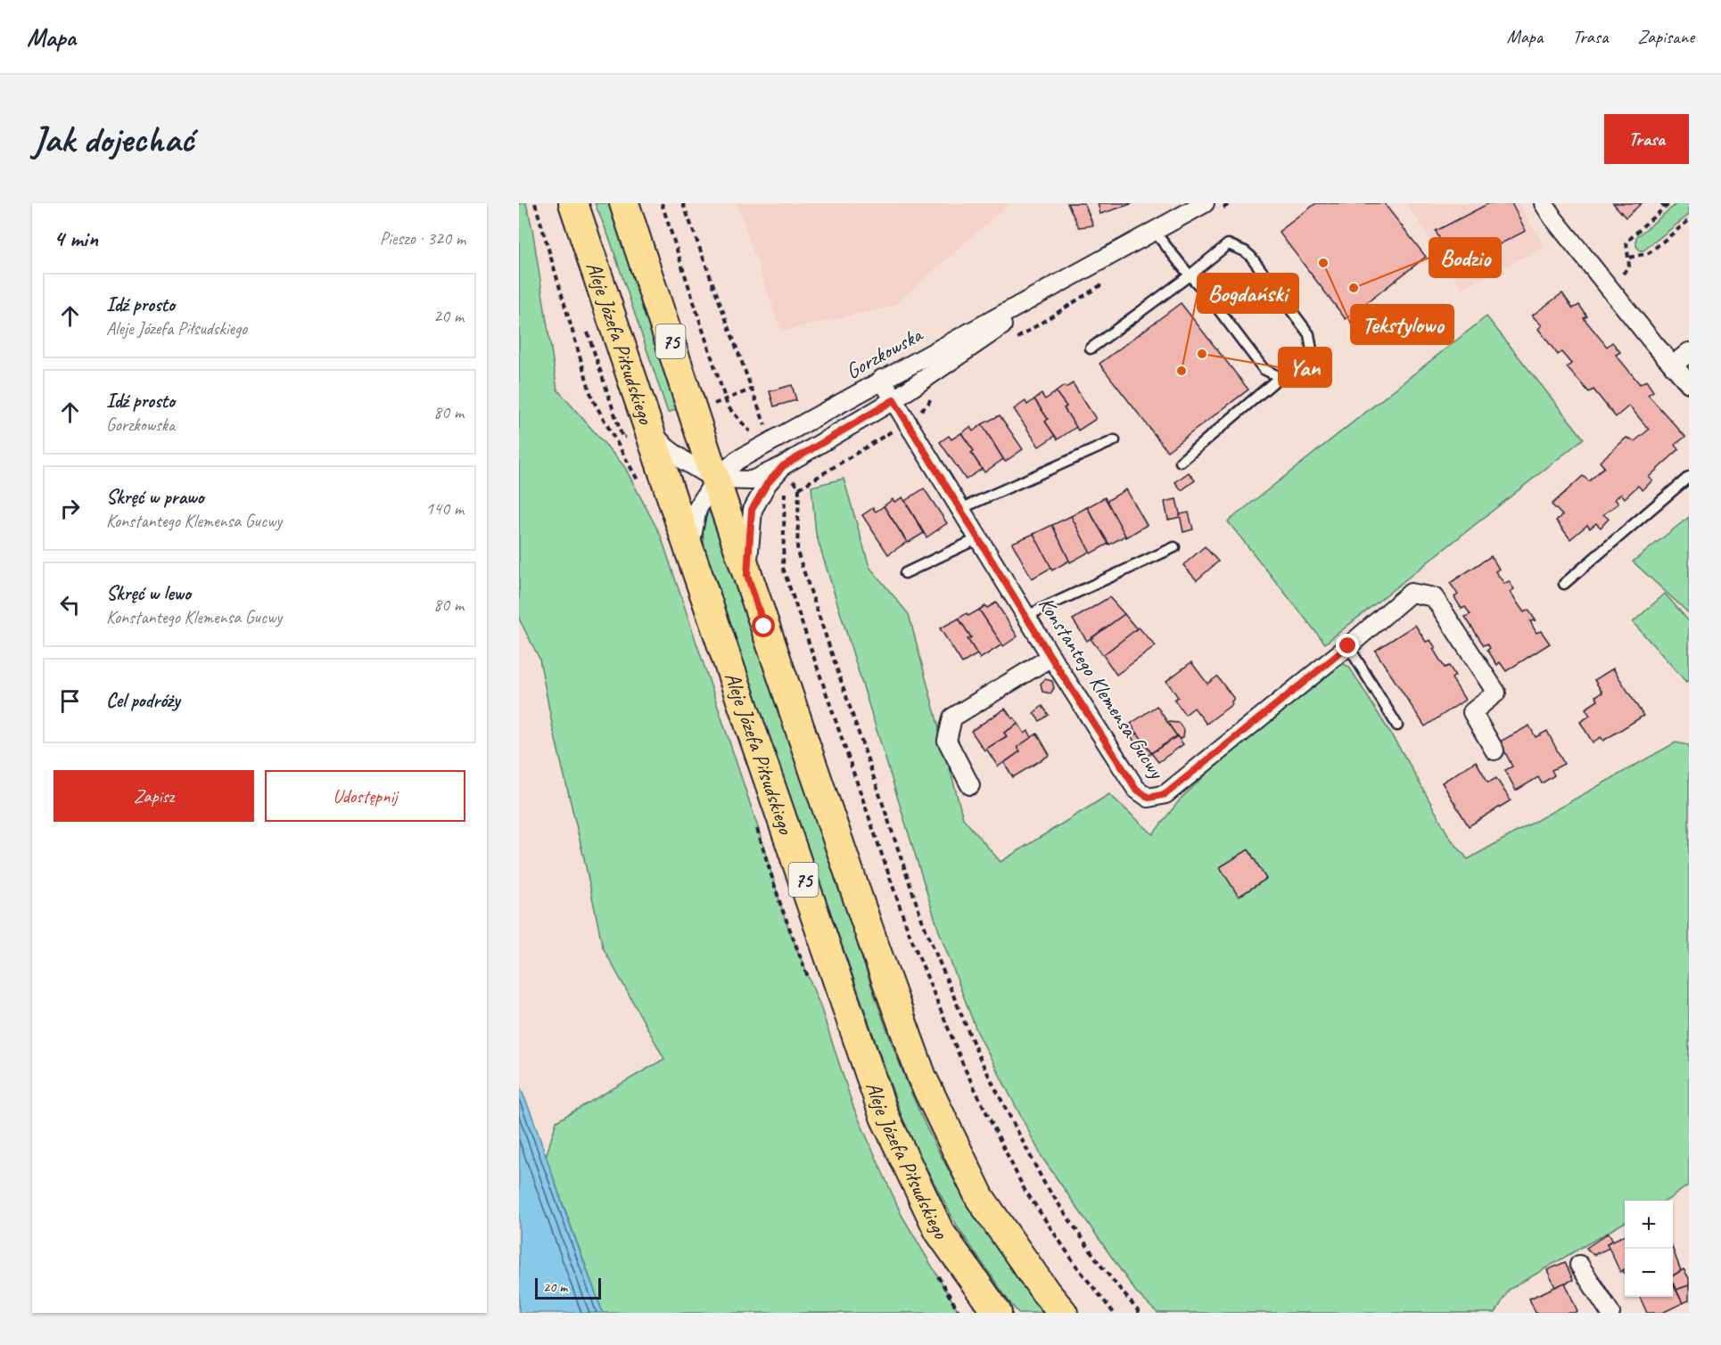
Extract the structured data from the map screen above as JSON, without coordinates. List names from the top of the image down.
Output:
{
  "streets": {
    "main road": ["75", "Aleje Józefa Piłsudskiego"],
    "street": ["Gorzkowska", "Konstantego Klemensa Gucwy"]
  },
  "crossings": [
    ["Aleje Józefa Piłsudskiego", "Gorzkowska"],
    ["Gorzkowska", "Konstantego Klemensa Gucwy"]
  ],
  "places": [
    "Tekstylowo",
    "Bodzio",
    "Yan",
    "Bogdański"
  ],
  "scale_bar": "20 m",
  "page": {
    "header": "Mapa",
    "nav": ["Mapa", "Trasa", "Zapisane"],
    "buttons": [
      "Trasa",
      ["Zapisz", "Udostępnij"]
    ],
    "title": "Jak dojechać",
    "heading": ["4 min", "Pieszo · 320 m"],
    "list": [
      ["Idź prosto", "Aleje Józefa Piłsudskiego", "20 m"],
      ["Idź prosto", "Gorzkowska", "80 m"],
      ["Skręć w prawo", "Konstantego Klemensa Gucwy", "140 m"],
      ["Skręć w lewo", "Konstantego Klemensa Gucwy", "80 m"],
      "Cel podróży"
    ],
    "map_buttons": ["+", "−"],
    "scale": "20 m"
  }
}
